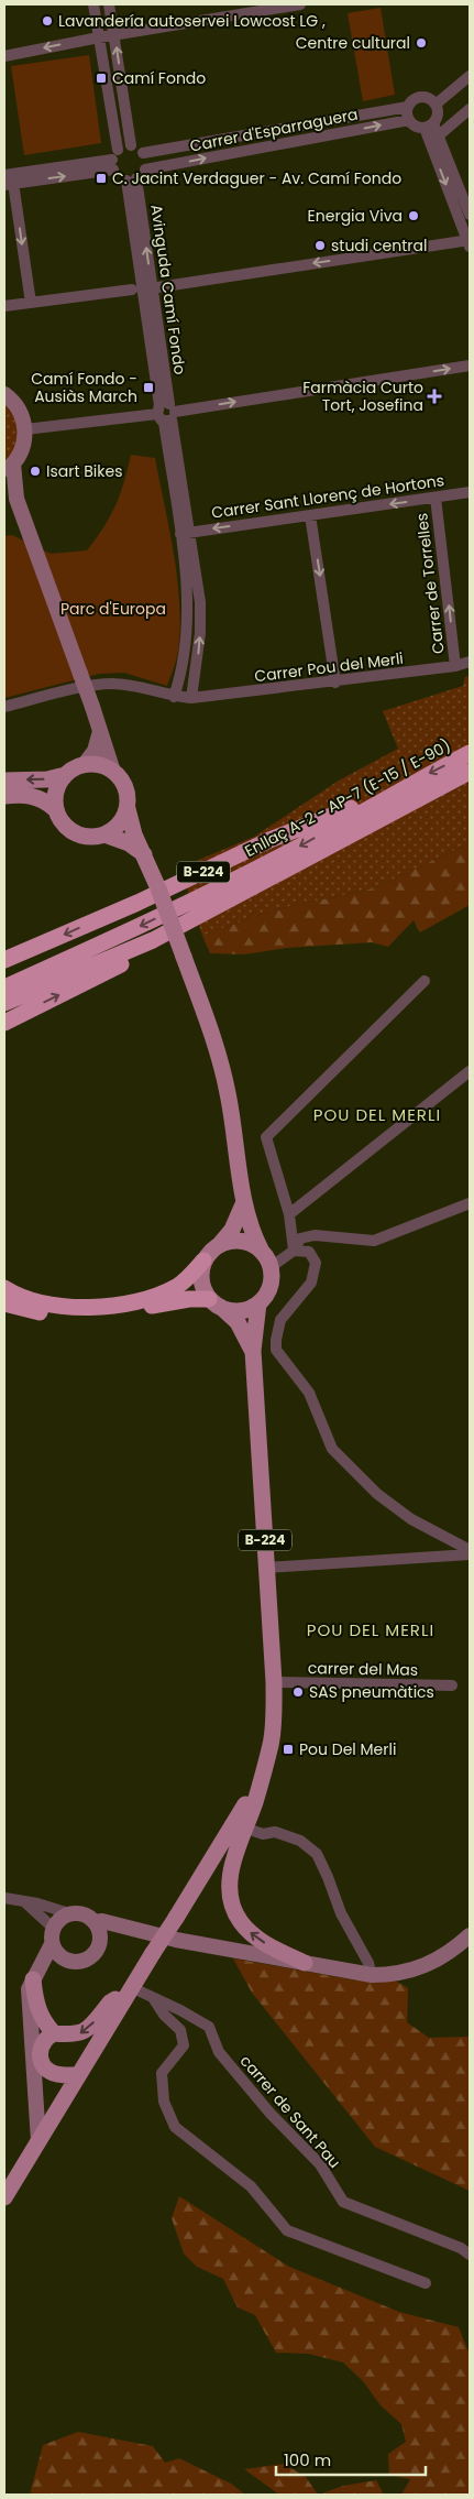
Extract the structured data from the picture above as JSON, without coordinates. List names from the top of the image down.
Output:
{
  "streets": {
    "highway": ["Enllaç A-2 - AP-7 (E-15 / E-90)", "B-224"],
    "street": [
      "Carrer d'Esparraguera",
      "Avinguda Camí Fondo",
      "Carrer Sant Llorenç de Hortons",
      "Carrer de Torrelles",
      "Carrer Pou del Merli",
      "carrer del Mas",
      "carrer de Sant Pau"
    ]
  },
  "crossings": [
    ["Carrer d'Esparraguera", "Avinguda Camí Fondo"],
    ["Avinguda Camí Fondo", "Carrer Sant Llorenç de Hortons"],
    ["Avinguda Camí Fondo", "Carrer Pou del Merli"],
    ["Carrer Sant Llorenç de Hortons", "Carrer de Torrelles"],
    ["Carrer de Torrelles", "Carrer Pou del Merli"],
    ["Enllaç A-2 - AP-7 (E-15 / E-90)", "B-224"],
    ["B-224", "carrer del Mas"],
    ["B-224", "carrer de Sant Pau"]
  ],
  "one_way": ["Carrer Sant Llorenç de Hortons", "Carrer de Torrelles"],
  "districts": ["POU DEL MERLI", "POU DEL MERLI"],
  "parks": ["Parc d'Europa"],
  "places": {
    "other": [
      "Lavandería autoservei Lowcost LG ,",
      "Centre cultural",
      "Energia Viva",
      "studi central",
      "Isart Bikes",
      "SAS pneumàtics"
    ],
    "transit": [
      "Camí Fondo",
      "C. Jacint Verdaguer - Av. Camí Fondo",
      "Camí Fondo - Ausiàs March",
      "Pou Del Merli"
    ],
    "health": ["Farmàcia Curto Tort, Josefina"]
  },
  "scale_bar": "100 m"
}
